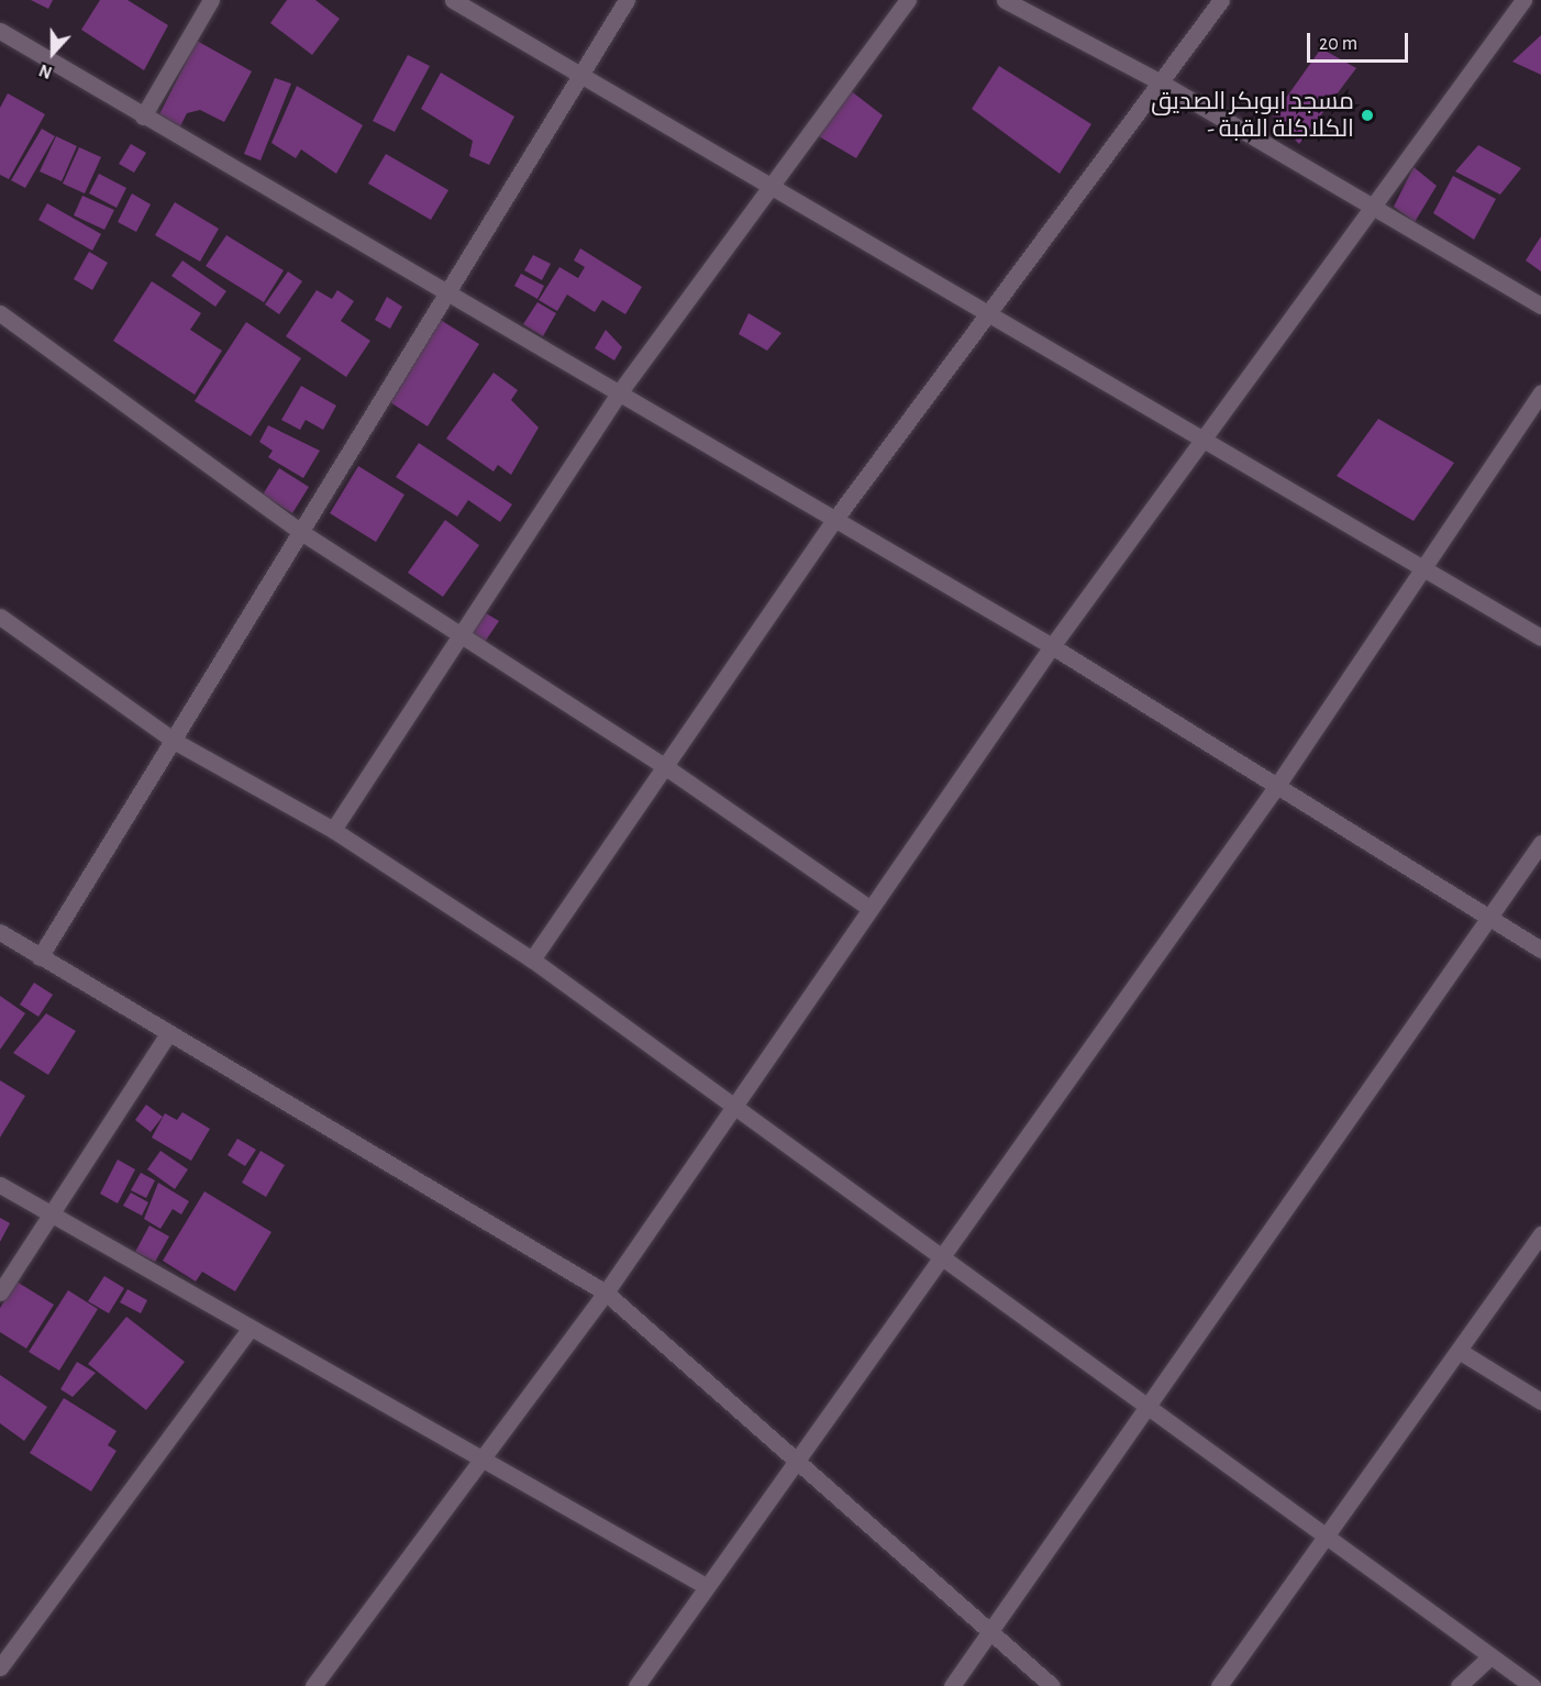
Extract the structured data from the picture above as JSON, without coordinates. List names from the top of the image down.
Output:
{
  "places": ["مسجد ابوبكر الصديق - الكلاكلة القبة"],
  "scale_bar": "20 m",
  "north": "bottom"
}
